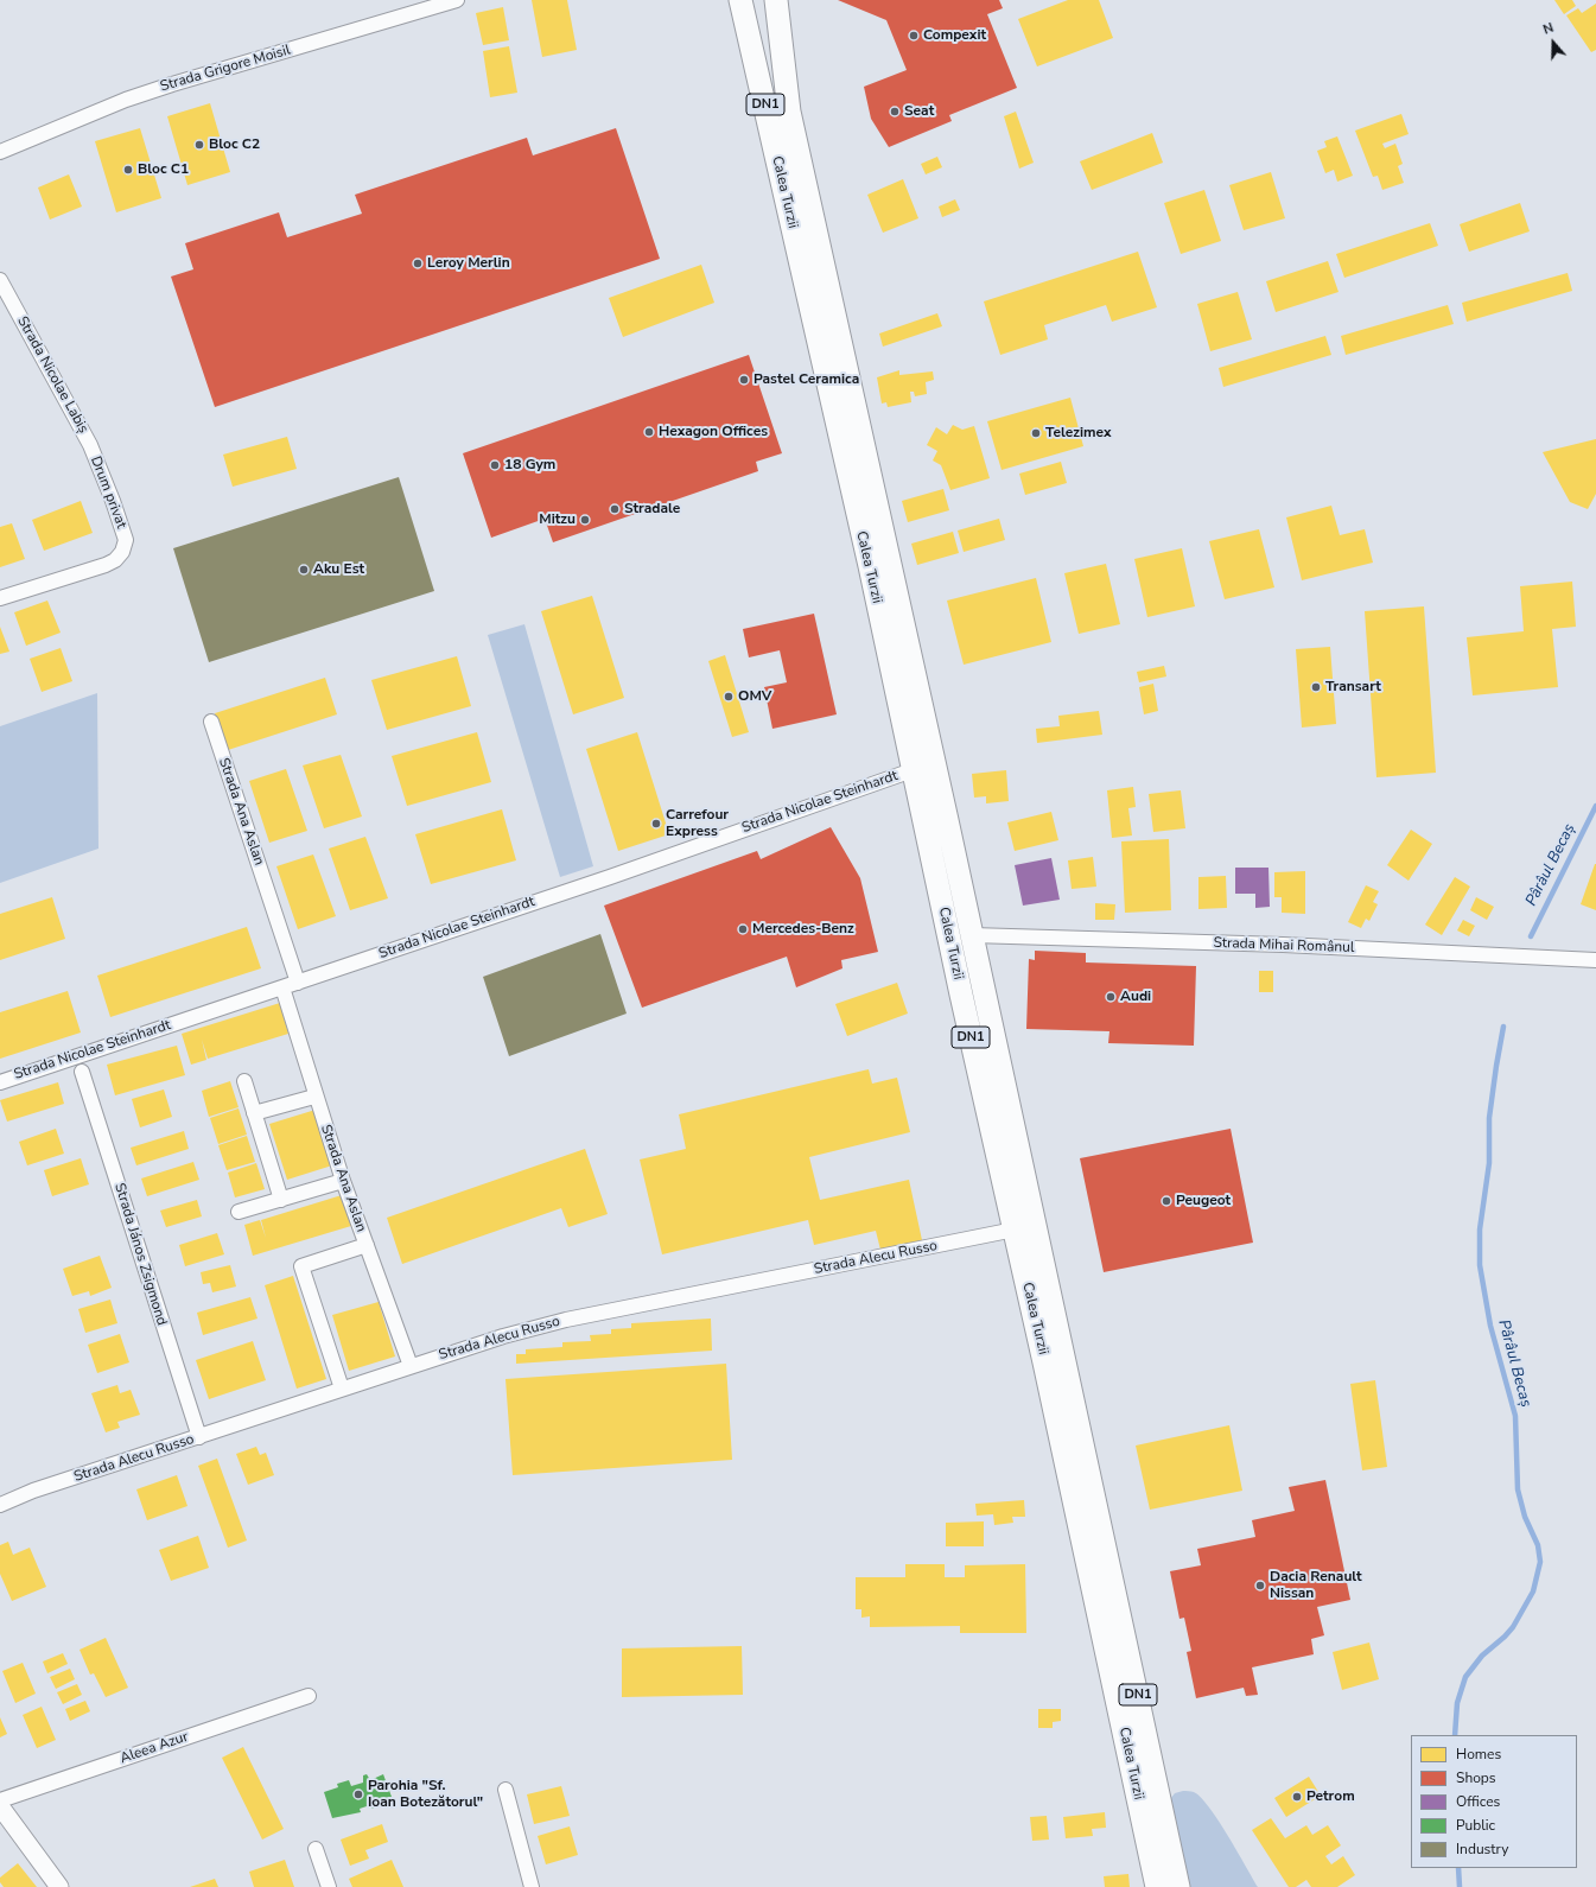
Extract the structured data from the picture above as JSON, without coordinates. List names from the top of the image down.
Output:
{
  "streets": {
    "main road": ["DN1", "Calea Turzii"],
    "street": [
      "Strada Grigore Moisil",
      "Strada Nicolae Labiș",
      "Drum privat",
      "Strada Nicolae Steinhardt",
      "Strada Ana Aslan",
      "Strada Mihai Românul",
      "Strada János Zsigmond",
      "Strada Alecu Russo",
      "Aleea Azur"
    ]
  },
  "crossings": [
    ["Calea Turzii", "Strada Nicolae Steinhardt"],
    ["Calea Turzii", "Strada Mihai Românul"],
    ["Calea Turzii", "Strada Alecu Russo"],
    ["Strada Nicolae Labiș", "Drum privat"],
    ["Strada Nicolae Steinhardt", "Strada Ana Aslan"],
    ["Strada Ana Aslan", "Strada Alecu Russo"],
    ["Strada János Zsigmond", "Strada Alecu Russo"]
  ],
  "water": ["Pârâul Becaș"],
  "places": [
    "Compexit",
    "Seat",
    "Bloc C2",
    "Bloc C1",
    "Leroy Merlin",
    "Pastel Ceramica",
    "Hexagon Offices",
    "Telezimex",
    "18 Gym",
    "Stradale",
    "Mitzu",
    "Aku Est",
    "Transart",
    "OMV",
    "Carrefour Express",
    "Mercedes-Benz",
    "Audi",
    "Peugeot",
    "Dacia Renault Nissan",
    "Parohia \"Sf. Ioan Botezătorul\"",
    "Petrom"
  ],
  "legend": [
    "Homes",
    "Shops",
    "Offices",
    "Public",
    "Industry"
  ],
  "north": "top"
}
